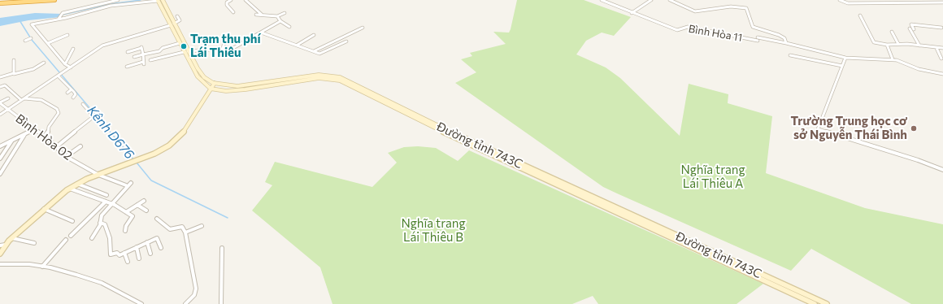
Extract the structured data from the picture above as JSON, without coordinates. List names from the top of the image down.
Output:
{
  "streets": {
    "main road": ["Đường tỉnh 743C"],
    "street": ["Bình Hòa 11", "Bình Hòa 02"]
  },
  "water": ["Kênh D676"],
  "parks": ["Nghĩa trang Lái Thiêu A", "Nghĩa trang Lái Thiêu B"],
  "places": ["Trạm thu phí Lái Thiêu", "Trường Trung học cơ sở Nguyễn Thái Bình"]
}
